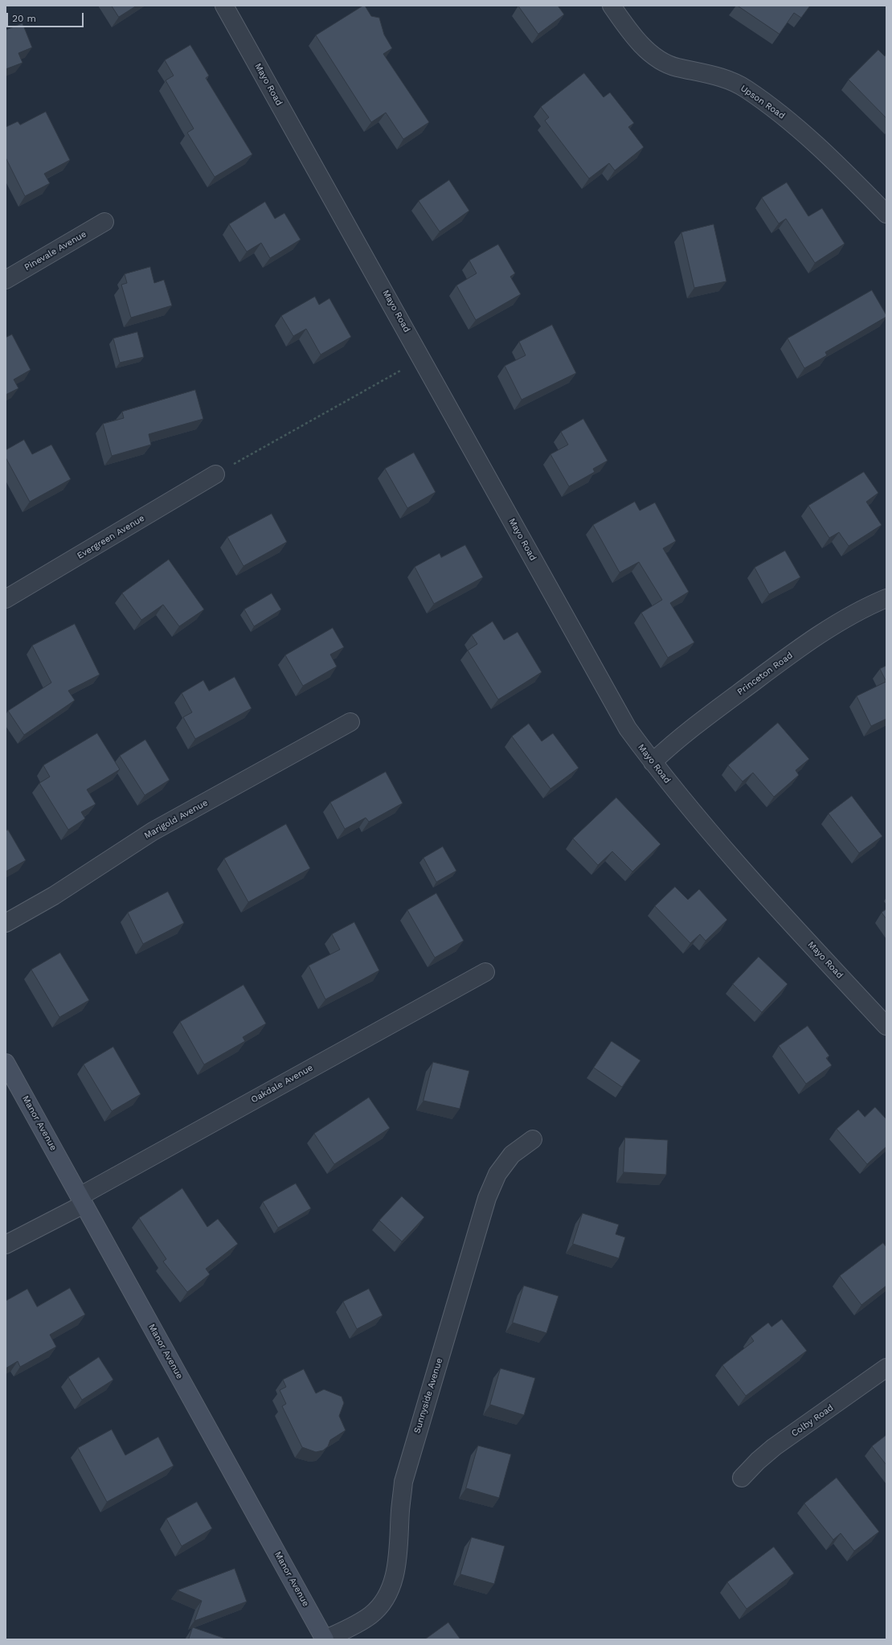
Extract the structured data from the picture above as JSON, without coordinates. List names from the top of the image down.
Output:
{
  "streets": {
    "street": [
      "Mayo Road",
      "Upson Road",
      "Pinevale Avenue",
      "Evergreen Avenue",
      "Princeton Road",
      "Marigold Avenue",
      "Oakdale Avenue",
      "Manor Avenue",
      "Sunnyside Avenue",
      "Colby Road"
    ]
  },
  "crossings": [
    ["Mayo Road", "Princeton Road"],
    ["Oakdale Avenue", "Manor Avenue"],
    ["Manor Avenue", "Sunnyside Avenue"]
  ],
  "scale_bar": "20 m"
}
